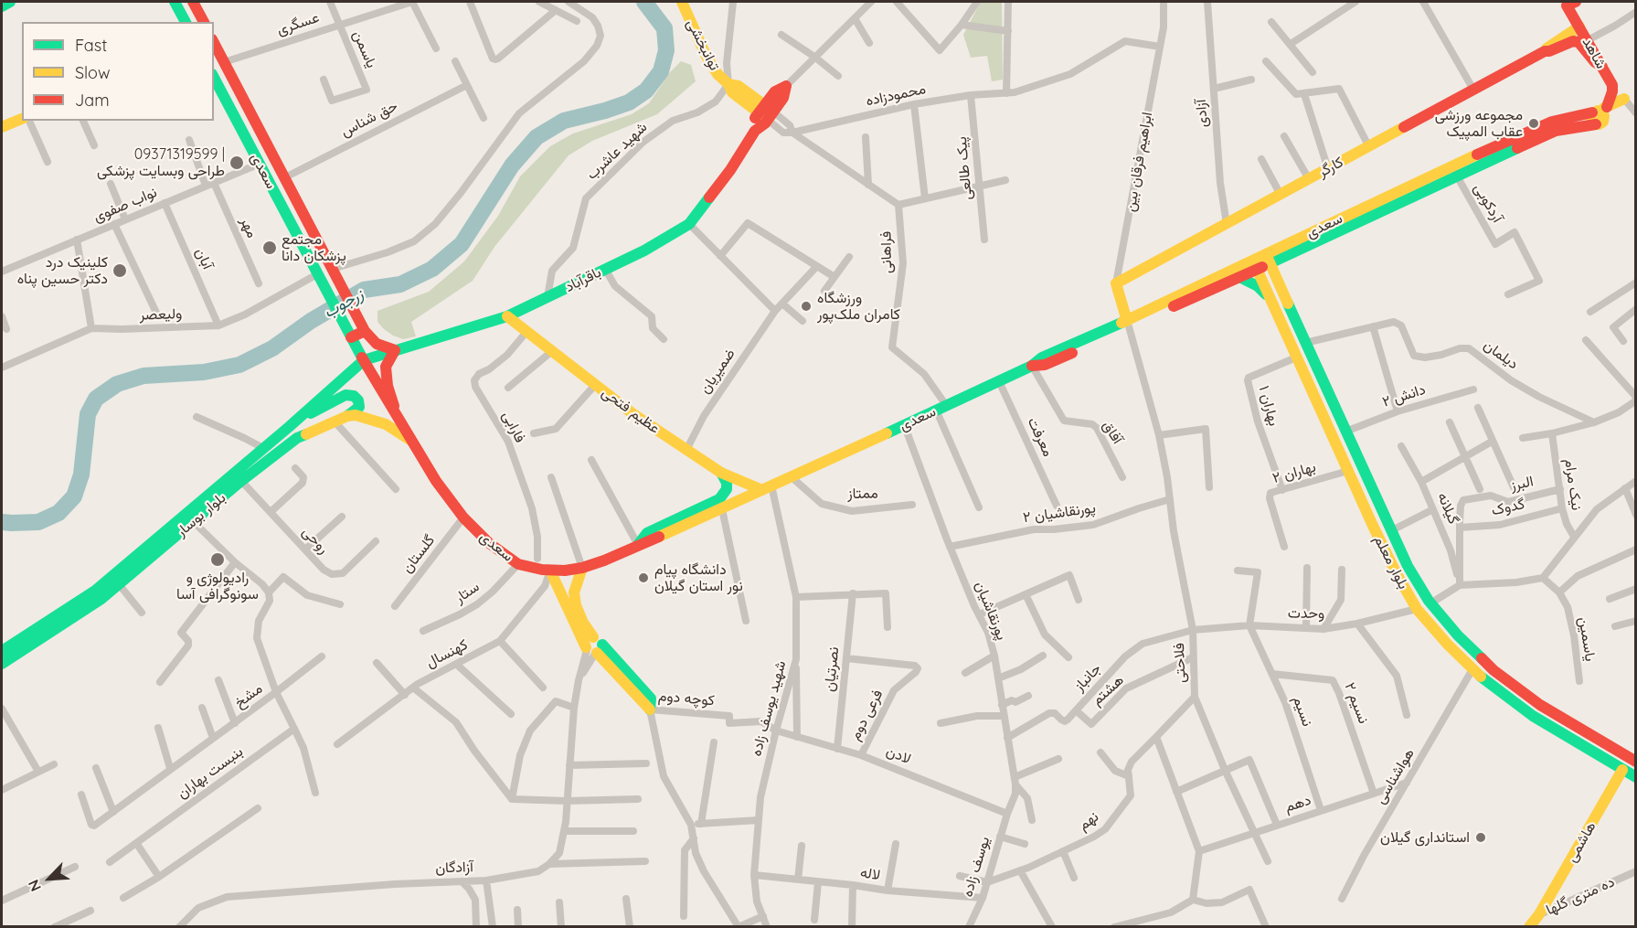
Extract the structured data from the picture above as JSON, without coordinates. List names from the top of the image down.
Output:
{
  "streets": {
    "main road": [
      "توانبخشی",
      "شاهد",
      "ابراهیم فرقان بین",
      "کارگر",
      "سعدی",
      "باقرآباد",
      "عظیم فتحی",
      "بلوار بوسار",
      "بلوار معلم",
      "هاشمی",
      "ده متری گلها"
    ],
    "street": [
      "عسگری",
      "یاسمن",
      "محمودزاده",
      "آزادی",
      "حق شناس",
      "شهید عاشرب",
      "پیک طالعی",
      "آردکوبی",
      "نواب صفوی",
      "مهر",
      "فراهانی",
      "آبان",
      "ولیعصر",
      "دیلمان",
      "ضمیریان",
      "دانش ۲",
      "بهاران ۱",
      "فارابی",
      "آفاق",
      "معرفت",
      "بهاران ۲",
      "البرز",
      "نیک مرام",
      "ممتاز",
      "گدوک",
      "گیلانه",
      "پورنقاشیان ۲",
      "روحی",
      "گلستان",
      "ستار",
      "پورنقاشیان",
      "وحدت",
      "یاسمین",
      "کهنسال",
      "فلاحتی",
      "نصرتیان",
      "جانباز",
      "هشتم",
      "مشخ",
      "کوچه دوم",
      "نسیم ٢",
      "شهید یوسف زاده",
      "نسیم",
      "فرعی دوم",
      "لادن",
      "بنبست بهاران",
      "هواشناسی",
      "دهم",
      "نهم",
      "یوسف زاده",
      "آزادگان",
      "لاله"
    ]
  },
  "crossings": [
    ["عسگری", "یاسمن"],
    ["عسگری", "سعدی"],
    ["توانبخشی", "شهید عاشرب"],
    ["توانبخشی", "باقرآباد"],
    ["شاهد", "سعدی"],
    ["محمودزاده", "ابراهیم فرقان بین"],
    ["محمودزاده", "پیک طالعی"],
    ["آزادی", "کارگر"],
    ["حق شناس", "سعدی"],
    ["شهید عاشرب", "باقرآباد"],
    ["ابراهیم فرقان بین", "کارگر"],
    ["ابراهیم فرقان بین", "سعدی"],
    ["ابراهیم فرقان بین", "فلاحتی"],
    ["سعدی", "آردکوبی"],
    ["سعدی", "نواب صفوی"],
    ["سعدی", "فراهانی"],
    ["سعدی", "باقرآباد"],
    ["سعدی", "ولیعصر"],
    ["سعدی", "عظیم فتحی"],
    ["سعدی", "آفاق"],
    ["سعدی", "معرفت"],
    ["سعدی", "ممتاز"],
    ["سعدی", "بلوار بوسار"],
    ["سعدی", "گلستان"],
    ["سعدی", "بلوار معلم"],
    ["سعدی", "ستار"],
    ["سعدی", "پورنقاشیان"],
    ["سعدی", "کهنسال"],
    ["سعدی", "فلاحتی"],
    ["سعدی", "شهید یوسف زاده"],
    ["نواب صفوی", "مهر"],
    ["نواب صفوی", "آبان"],
    ["آبان", "ولیعصر"],
    ["باقرآباد", "عظیم فتحی"],
    ["باقرآباد", "بلوار بوسار"],
    ["ضمیریان", "عظیم فتحی"],
    ["دانش ۲", "بلوار معلم"],
    ["بهاران ۱", "بهاران ۲"],
    ["بهاران ۱", "بلوار معلم"],
    ["عظیم فتحی", "فارابی"],
    ["عظیم فتحی", "شهید یوسف زاده"],
    ["بهاران ۲", "بلوار معلم"],
    ["البرز", "نیک مرام"],
    ["البرز", "گدوک"],
    ["نیک مرام", "گدوک"],
    ["پورنقاشیان ۲", "پورنقاشیان"],
    ["پورنقاشیان ۲", "فلاحتی"],
    ["بلوار بوسار", "روحی"],
    ["بلوار معلم", "وحدت"],
    ["بلوار معلم", "هواشناسی"],
    ["بلوار معلم", "هاشمی"],
    ["پورنقاشیان", "جانباز"],
    ["پورنقاشیان", "لادن"],
    ["پورنقاشیان", "یوسف زاده"],
    ["وحدت", "فلاحتی"],
    ["وحدت", "جانباز"],
    ["وحدت", "نسیم"],
    ["فلاحتی", "جانباز"],
    ["فلاحتی", "هشتم"],
    ["فلاحتی", "نهم"],
    ["نصرتیان", "فرعی دوم"],
    ["نصرتیان", "لادن"],
    ["جانباز", "هشتم"],
    ["کوچه دوم", "شهید یوسف زاده"],
    ["کوچه دوم", "لادن"],
    ["نسیم ٢", "نسیم"],
    ["نسیم ٢", "دهم"],
    ["شهید یوسف زاده", "لادن"],
    ["شهید یوسف زاده", "لاله"],
    ["نسیم", "دهم"],
    ["فرعی دوم", "لادن"],
    ["لادن", "یوسف زاده"],
    ["هواشناسی", "دهم"],
    ["نهم", "یوسف زاده"],
    ["هاشمی", "ده متری گلها"],
    ["یوسف زاده", "لاله"]
  ],
  "water": ["زرجوب"],
  "places": [
    "مجموعه ورزشی عقاب المپیک",
    "09371319599 | طراحی وبسایت پزشکی",
    "مجتمع پزشکان دانا",
    "کلینیک درد دکتر حسین پناه",
    "ورزشگاه کامران ملک‌پور",
    "رادیولوژی و سونوگرافی آسا",
    "دانشگاه پیام نور استان گیلان",
    "استانداری گیلان"
  ],
  "legend": ["Fast", "Slow", "Jam"],
  "north": "bottom left"
}
